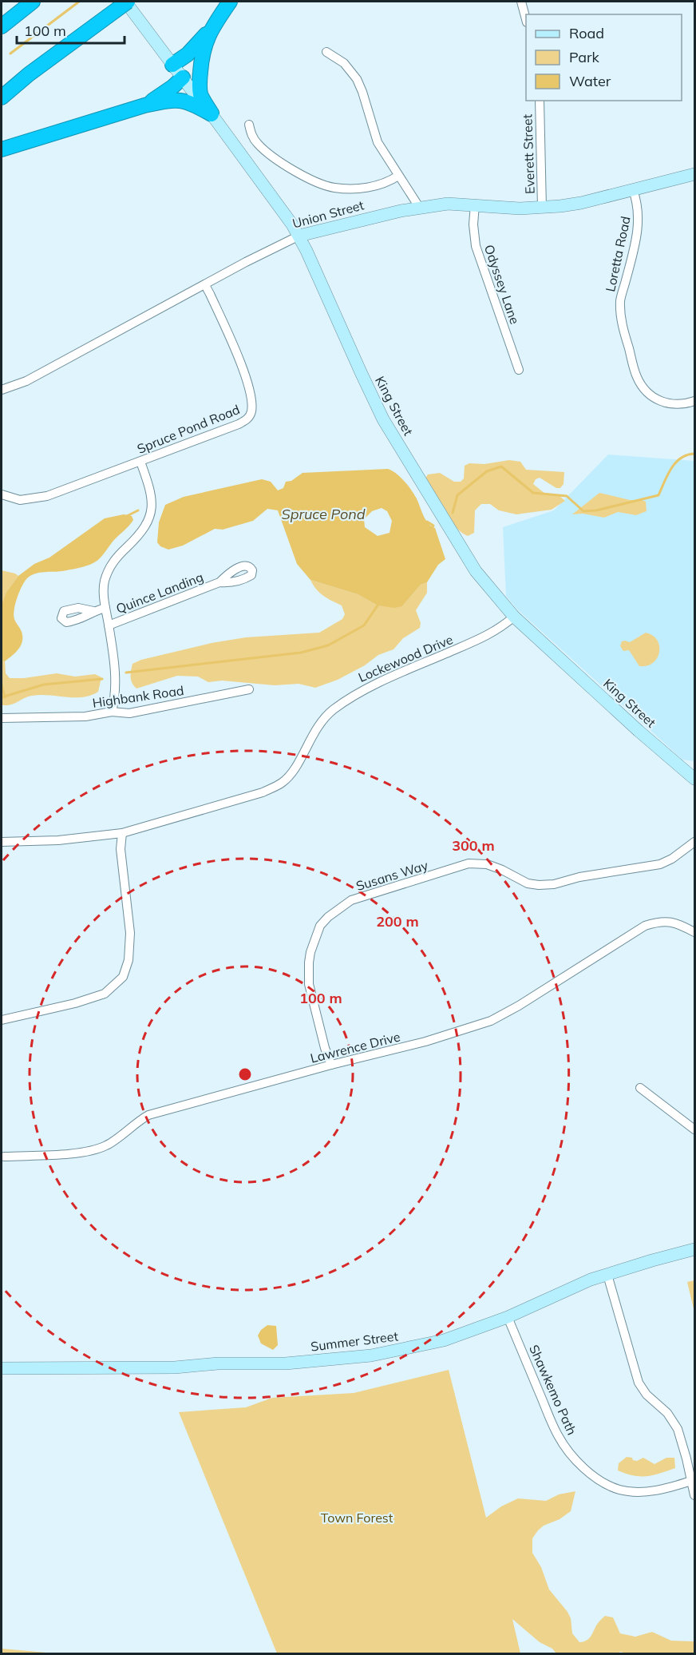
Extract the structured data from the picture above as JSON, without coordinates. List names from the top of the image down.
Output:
{
  "streets": {
    "main road": ["Union Street", "King Street", "Summer Street"],
    "street": [
      "Everett Street",
      "Loretta Road",
      "Odyssey Lane",
      "Spruce Pond Road",
      "Quince Landing",
      "Lockewood Drive",
      "Highbank Road",
      "Susans Way",
      "Lawrence Drive",
      "Shawkemo Path"
    ]
  },
  "crossings": [
    ["Everett Street", "Union Street"],
    ["Union Street", "Loretta Road"],
    ["Union Street", "Odyssey Lane"],
    ["Union Street", "King Street"],
    ["Union Street", "Spruce Pond Road"],
    ["King Street", "Lockewood Drive"],
    ["Susans Way", "Lawrence Drive"],
    ["Summer Street", "Shawkemo Path"]
  ],
  "water": ["Spruce Pond"],
  "parks": ["Town Forest"],
  "legend": ["Road", "Park", "Water"],
  "scale_bar": "100 m",
  "rings": ["300 m", "200 m", "100 m"]
}
